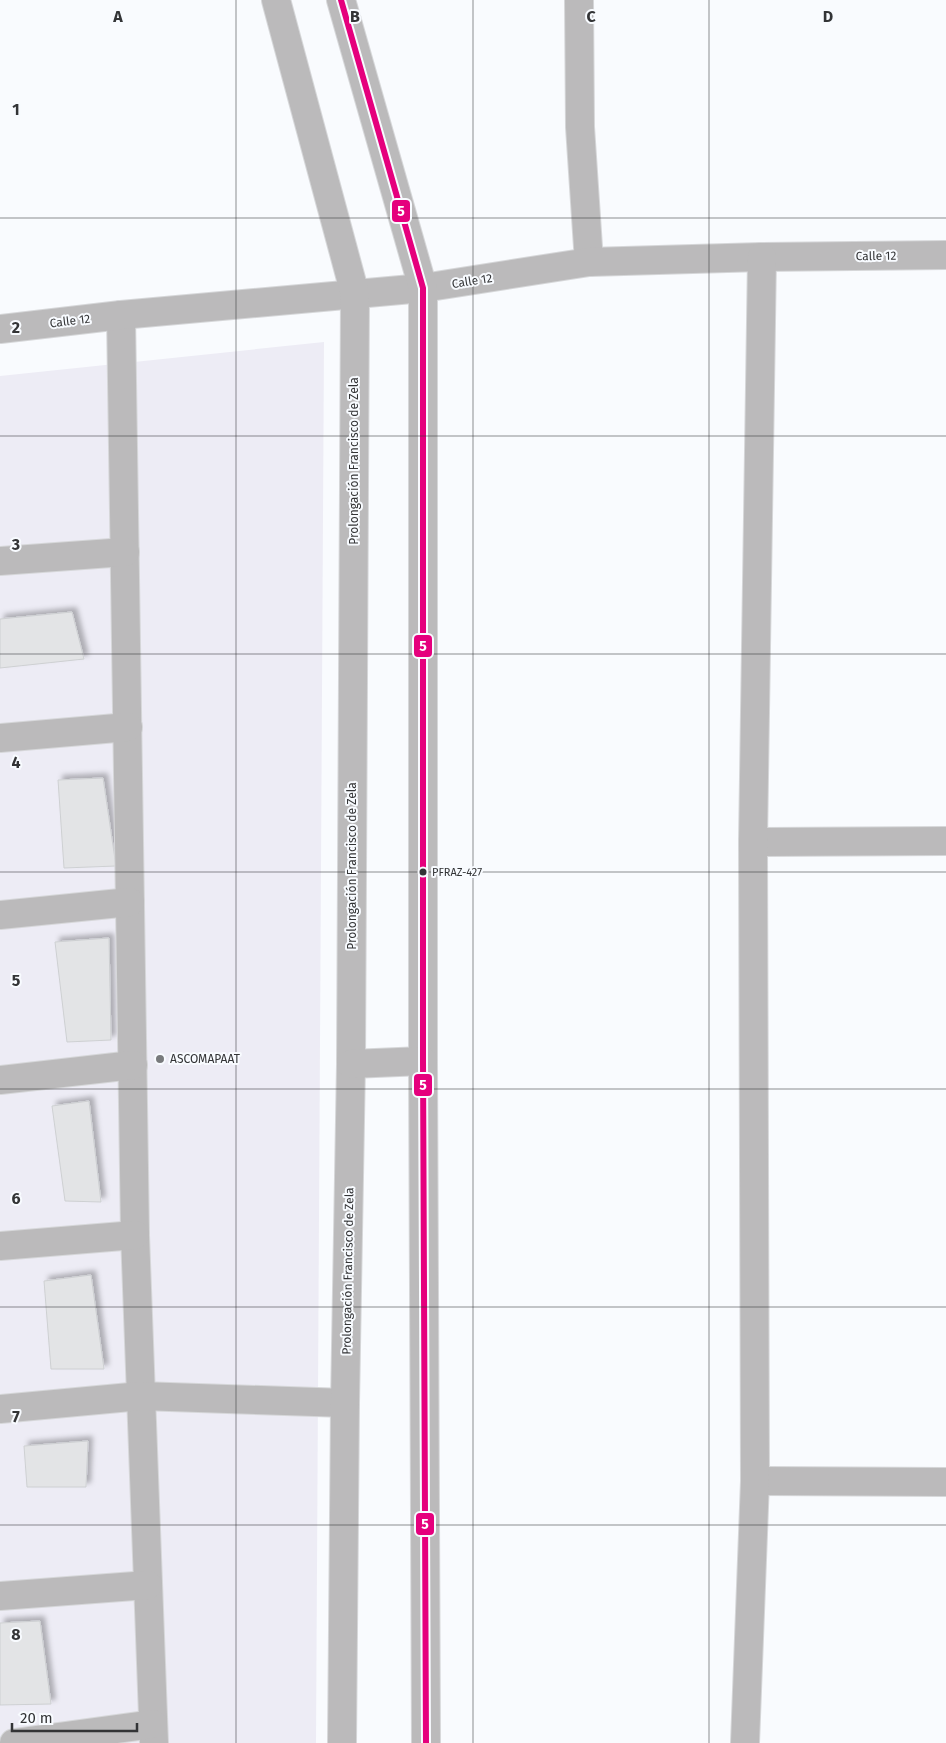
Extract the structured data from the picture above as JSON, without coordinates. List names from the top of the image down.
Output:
{
  "streets": {
    "street": ["Calle 12", "Prolongación Francisco de Zela"]
  },
  "crossings": [
    ["Calle 12", "Prolongación Francisco de Zela"]
  ],
  "places": ["PFRAZ-427", "ASCOMAPAAT"],
  "lines": ["transit line 5"],
  "scale_bar": "20 m",
  "grid": {
    "columns": [
      "A",
      "B",
      "C",
      "D"
    ],
    "rows": [
      "1",
      "2",
      "3",
      "4",
      "5",
      "6",
      "7",
      "8"
    ]
  }
}
